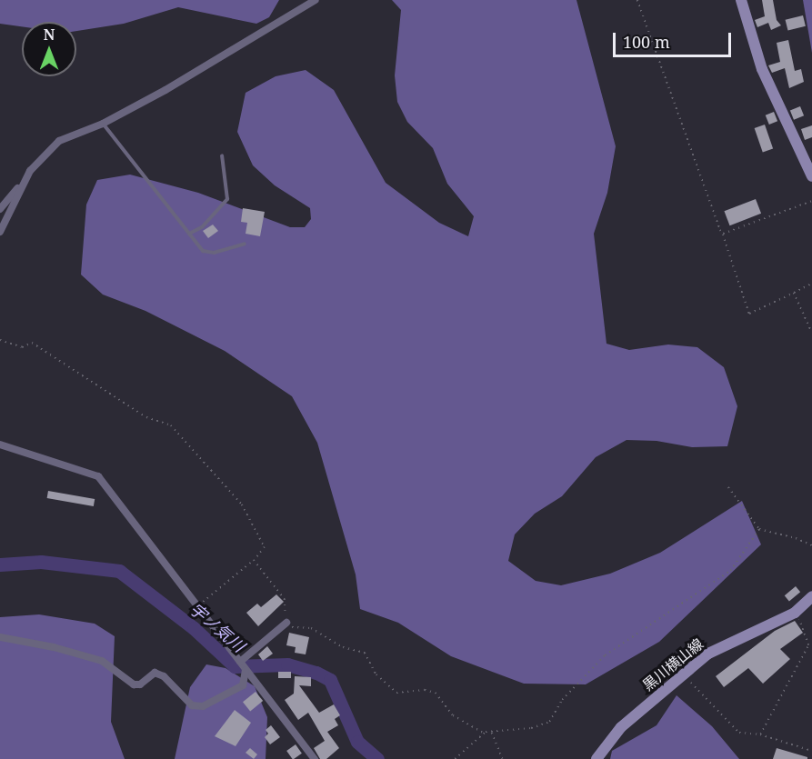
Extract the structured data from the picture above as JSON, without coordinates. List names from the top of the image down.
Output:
{
  "streets": {
    "main road": ["黒川横山線"]
  },
  "water": ["宇ノ気川"],
  "scale_bar": "100 m",
  "north": "top"
}
